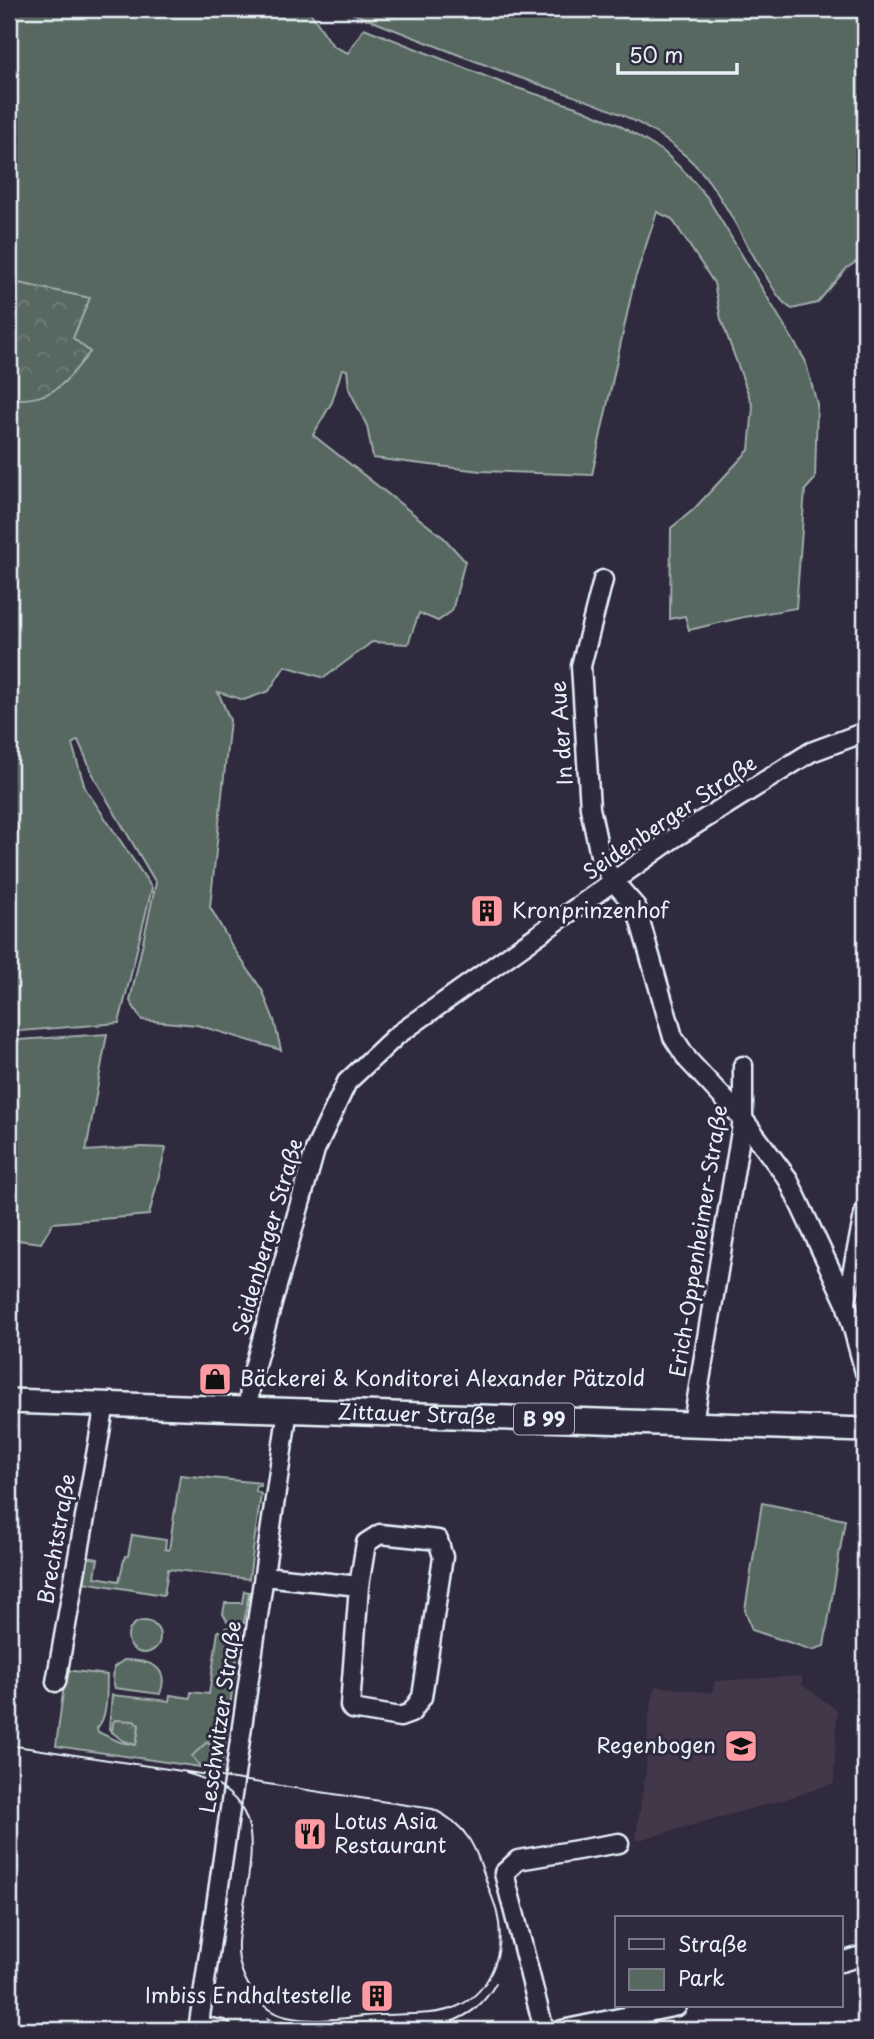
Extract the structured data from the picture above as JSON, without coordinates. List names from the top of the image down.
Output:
{
  "streets": {
    "main road": ["Zittauer Straße", "B 99"],
    "street": [
      "In der Aue",
      "Seidenberger Straße",
      "Erich-Oppenheimer-Straße",
      "Brechtstraße",
      "Leschwitzer Straße"
    ]
  },
  "crossings": [
    ["In der Aue", "Seidenberger Straße"],
    ["In der Aue", "Erich-Oppenheimer-Straße"],
    ["Seidenberger Straße", "Zittauer Straße"],
    ["Erich-Oppenheimer-Straße", "Zittauer Straße"],
    ["Zittauer Straße", "Brechtstraße"],
    ["Zittauer Straße", "Leschwitzer Straße"]
  ],
  "places": {
    "building": ["Kronprinzenhof", "Imbiss Endhaltestelle"],
    "shop": ["Bäckerei & Konditorei Alexander Pätzold"],
    "school or university": ["Regenbogen"],
    "restaurant": ["Lotus Asia Restaurant"]
  },
  "legend": ["Straße", "Park"],
  "scale_bar": "50 m"
}
